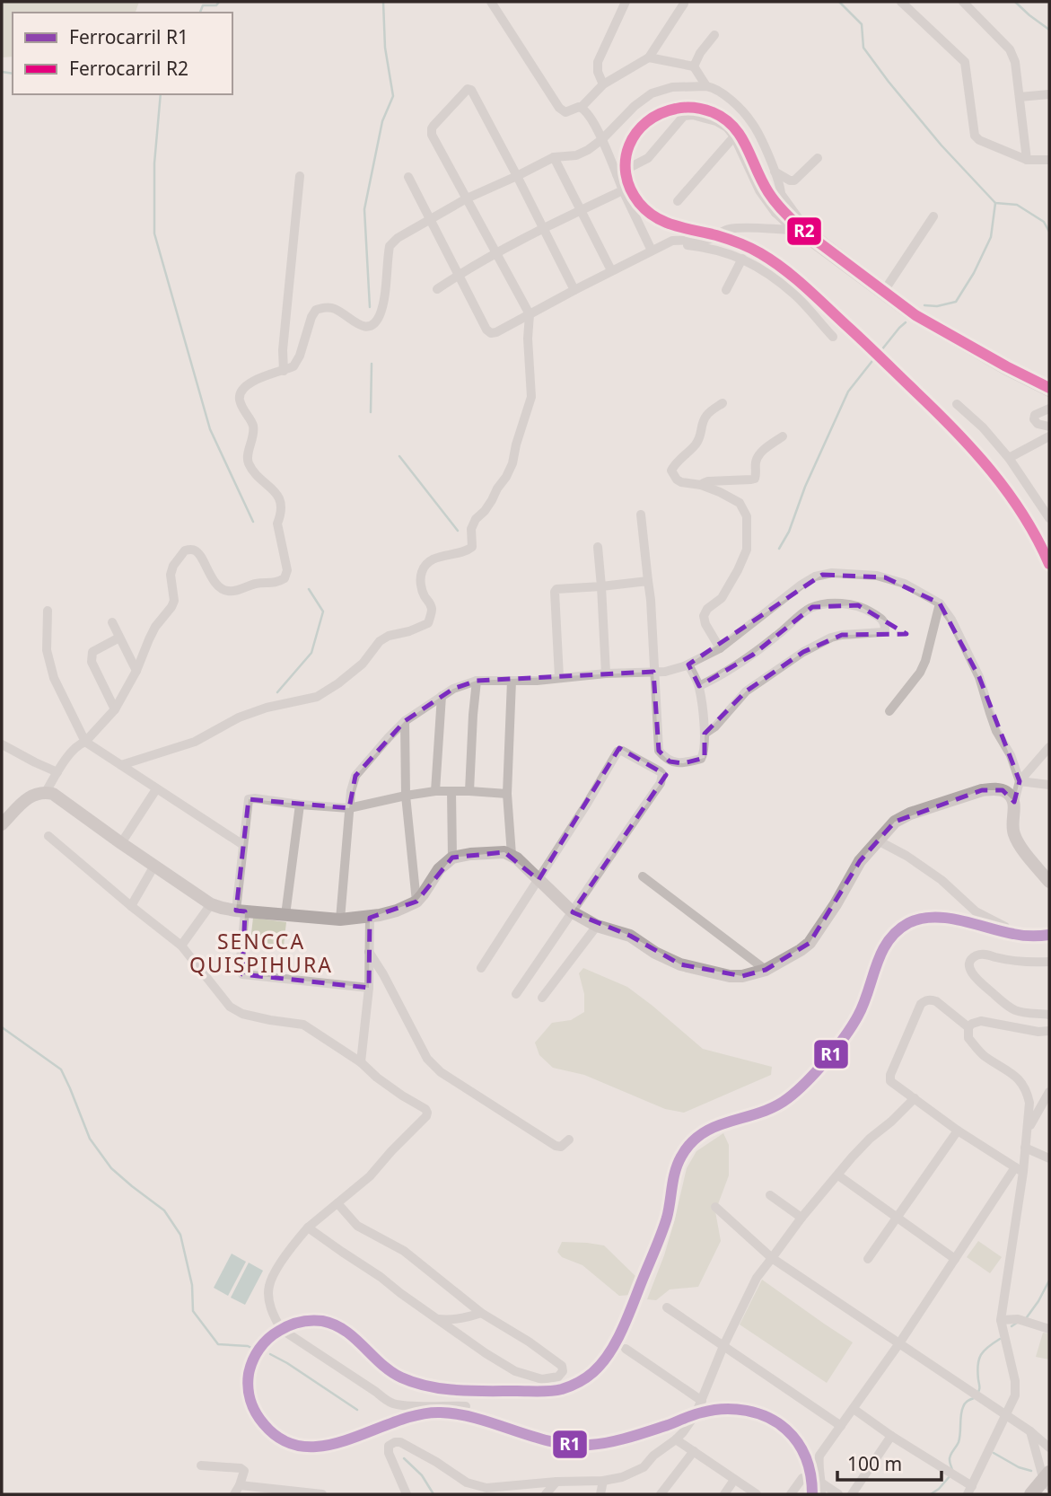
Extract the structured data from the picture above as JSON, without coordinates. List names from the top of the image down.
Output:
{
  "districts": ["SENCCA QUISPIHURA"],
  "lines": ["rail line R2", "rail line R1"],
  "legend": ["Ferrocarril R1", "Ferrocarril R2"],
  "scale_bar": "100 m"
}
